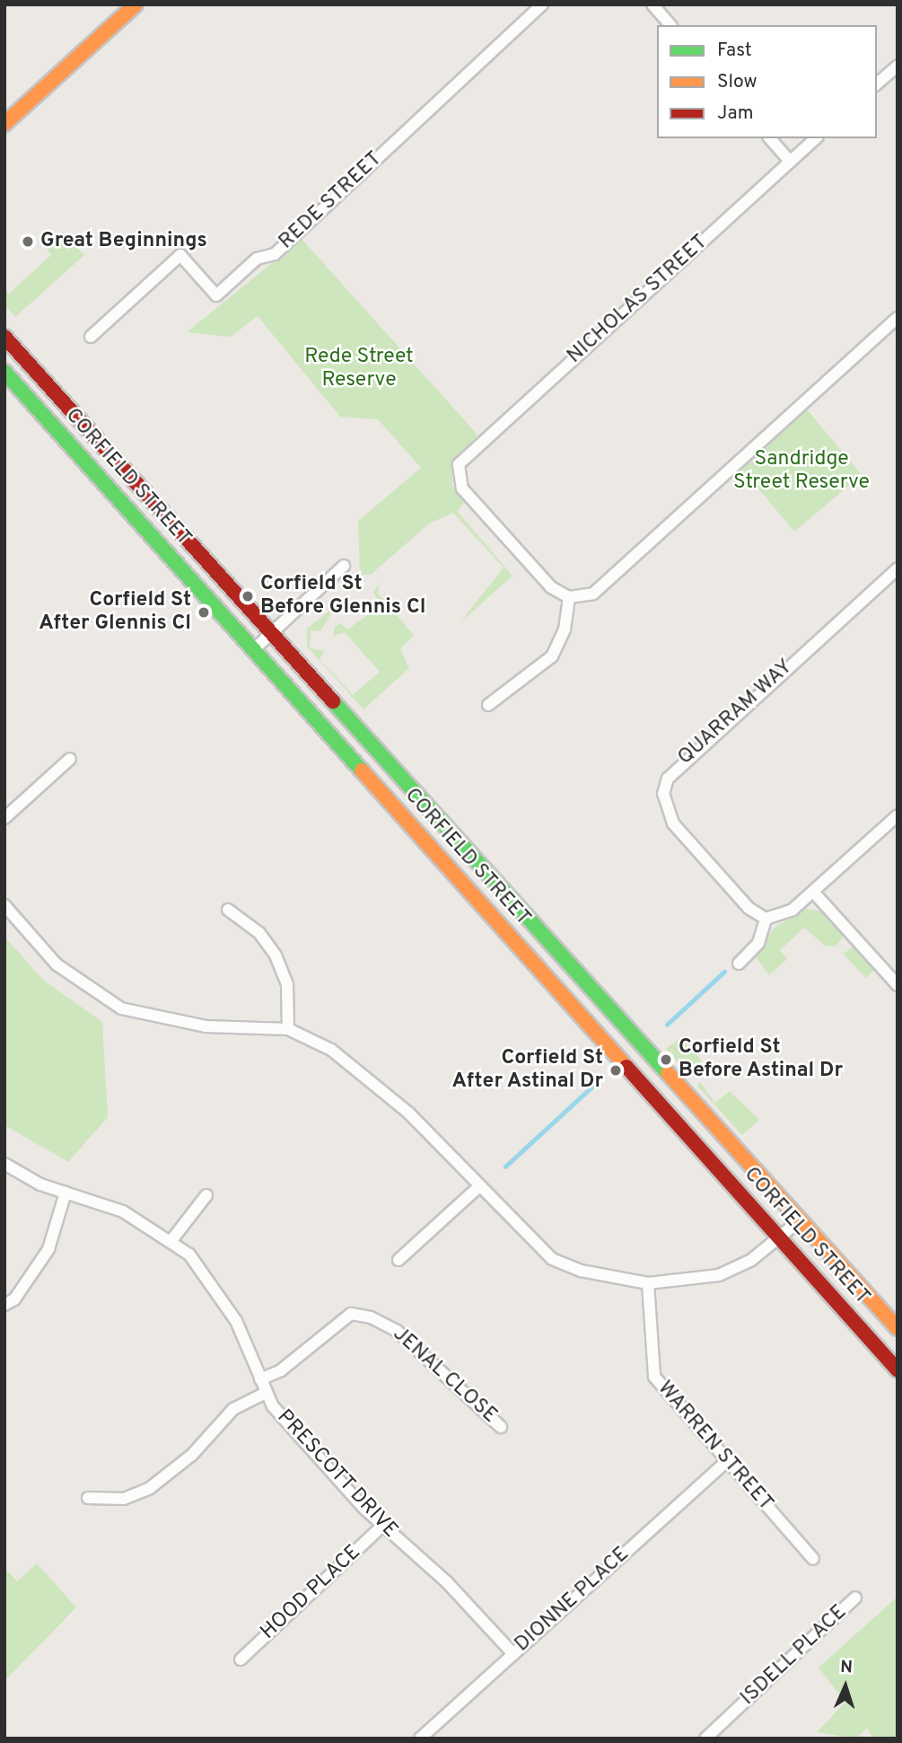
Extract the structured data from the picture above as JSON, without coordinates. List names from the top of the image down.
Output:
{
  "streets": {
    "main road": ["CORFIELD STREET"],
    "street": [
      "REDE STREET",
      "NICHOLAS STREET",
      "QUARRAM WAY",
      "JENAL CLOSE",
      "WARREN STREET",
      "PRESCOTT DRIVE",
      "HOOD PLACE",
      "DIONNE PLACE",
      "ISDELL PLACE"
    ]
  },
  "crossings": [
    ["JENAL CLOSE", "PRESCOTT DRIVE"],
    ["WARREN STREET", "DIONNE PLACE"],
    ["PRESCOTT DRIVE", "HOOD PLACE"],
    ["PRESCOTT DRIVE", "DIONNE PLACE"]
  ],
  "parks": ["Rede Street Reserve", "Sandridge Street Reserve"],
  "places": [
    "Great Beginnings",
    "Corfield St Before Glennis Cl",
    "Corfield St After Glennis Cl",
    "Corfield St Before Astinal Dr",
    "Corfield St After Astinal Dr"
  ],
  "legend": ["Fast", "Slow", "Jam"],
  "north": "top"
}
